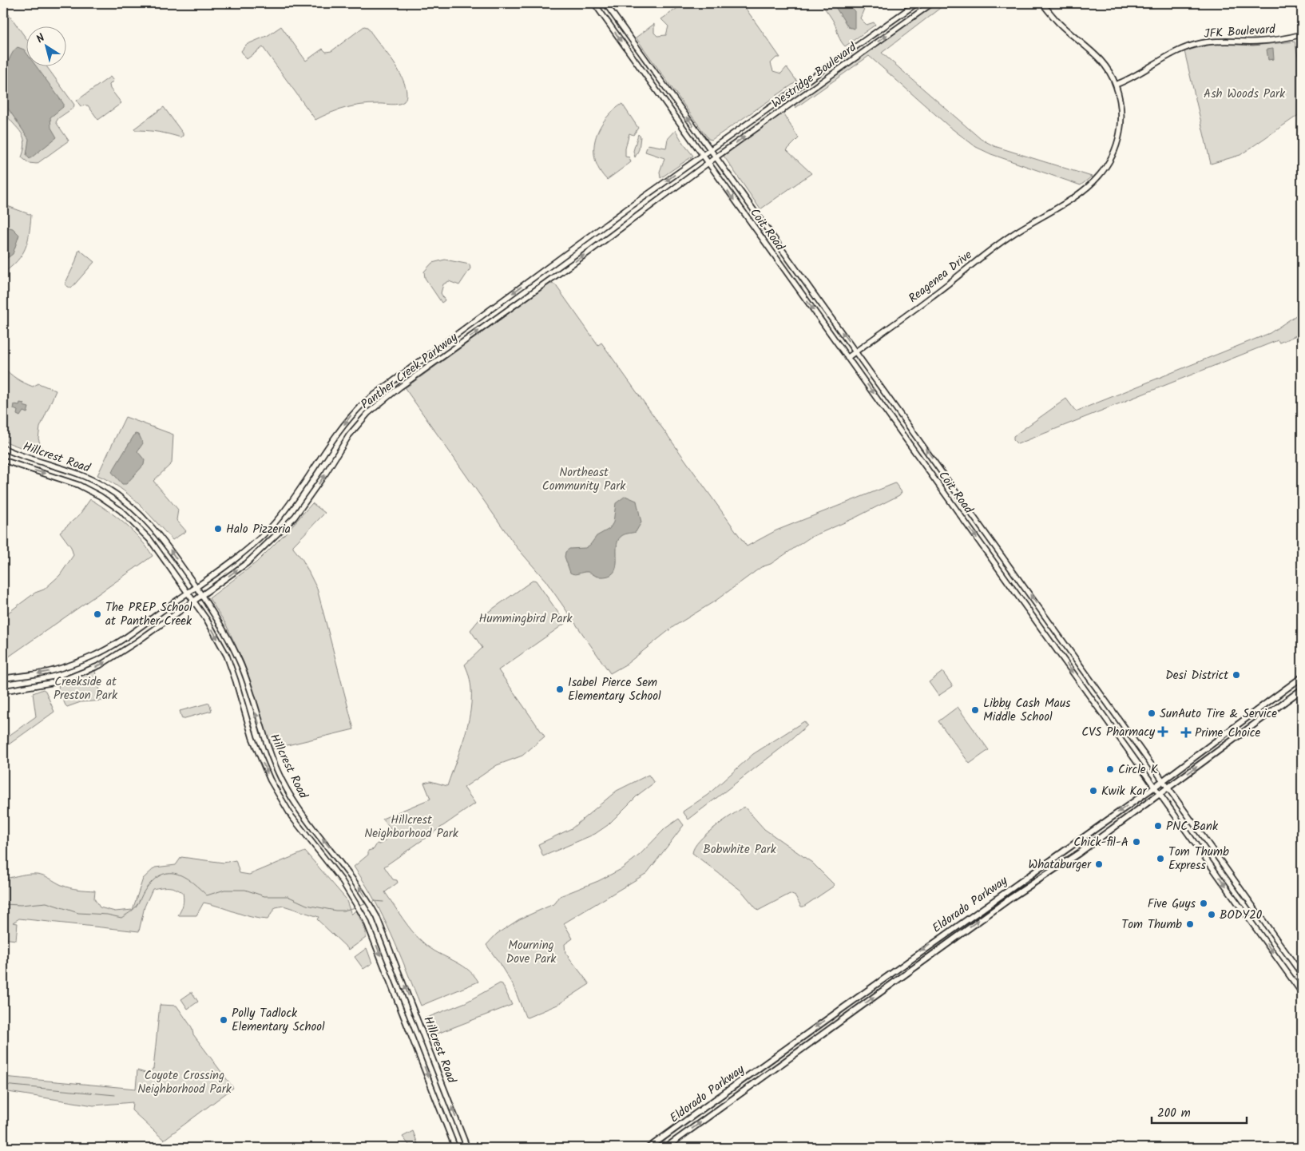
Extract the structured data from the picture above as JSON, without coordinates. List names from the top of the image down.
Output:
{
  "streets": {
    "main road": [
      "JFK Boulevard",
      "Westridge Boulevard",
      "Coit Road",
      "Reagenea Drive",
      "Panther Creek Parkway",
      "Hillcrest Road",
      "Eldorado Parkway"
    ]
  },
  "crossings": [
    ["JFK Boulevard", "Reagenea Drive"],
    ["Westridge Boulevard", "Coit Road"],
    ["Westridge Boulevard", "Panther Creek Parkway"],
    ["Coit Road", "Reagenea Drive"],
    ["Coit Road", "Panther Creek Parkway"],
    ["Coit Road", "Eldorado Parkway"],
    ["Panther Creek Parkway", "Hillcrest Road"]
  ],
  "parks": [
    "Ash Woods Park",
    "Northeast Community Park",
    "Hummingbird Park",
    "Creekside at Preston Park",
    "Hillcrest Neighborhood Park",
    "Bobwhite Park",
    "Mourning Dove Park",
    "Coyote Crossing Neighborhood Park"
  ],
  "places": {
    "other": [
      "Halo Pizzeria",
      "The PREP School at Panther Creek",
      "Desi District",
      "Isabel Pierce Sem Elementary School",
      "Libby Cash Maus Middle School",
      "SunAuto Tire & Service",
      "Circle K",
      "Kwik Kar",
      "PNC Bank",
      "Chick-fil-A",
      "Tom Thumb Express",
      "Whataburger",
      "Five Guys",
      "BODY20",
      "Tom Thumb",
      "Polly Tadlock Elementary School"
    ],
    "health": ["CVS Pharmacy", "Prime Choice"]
  },
  "scale_bar": "200 m",
  "north": "top left"
}
